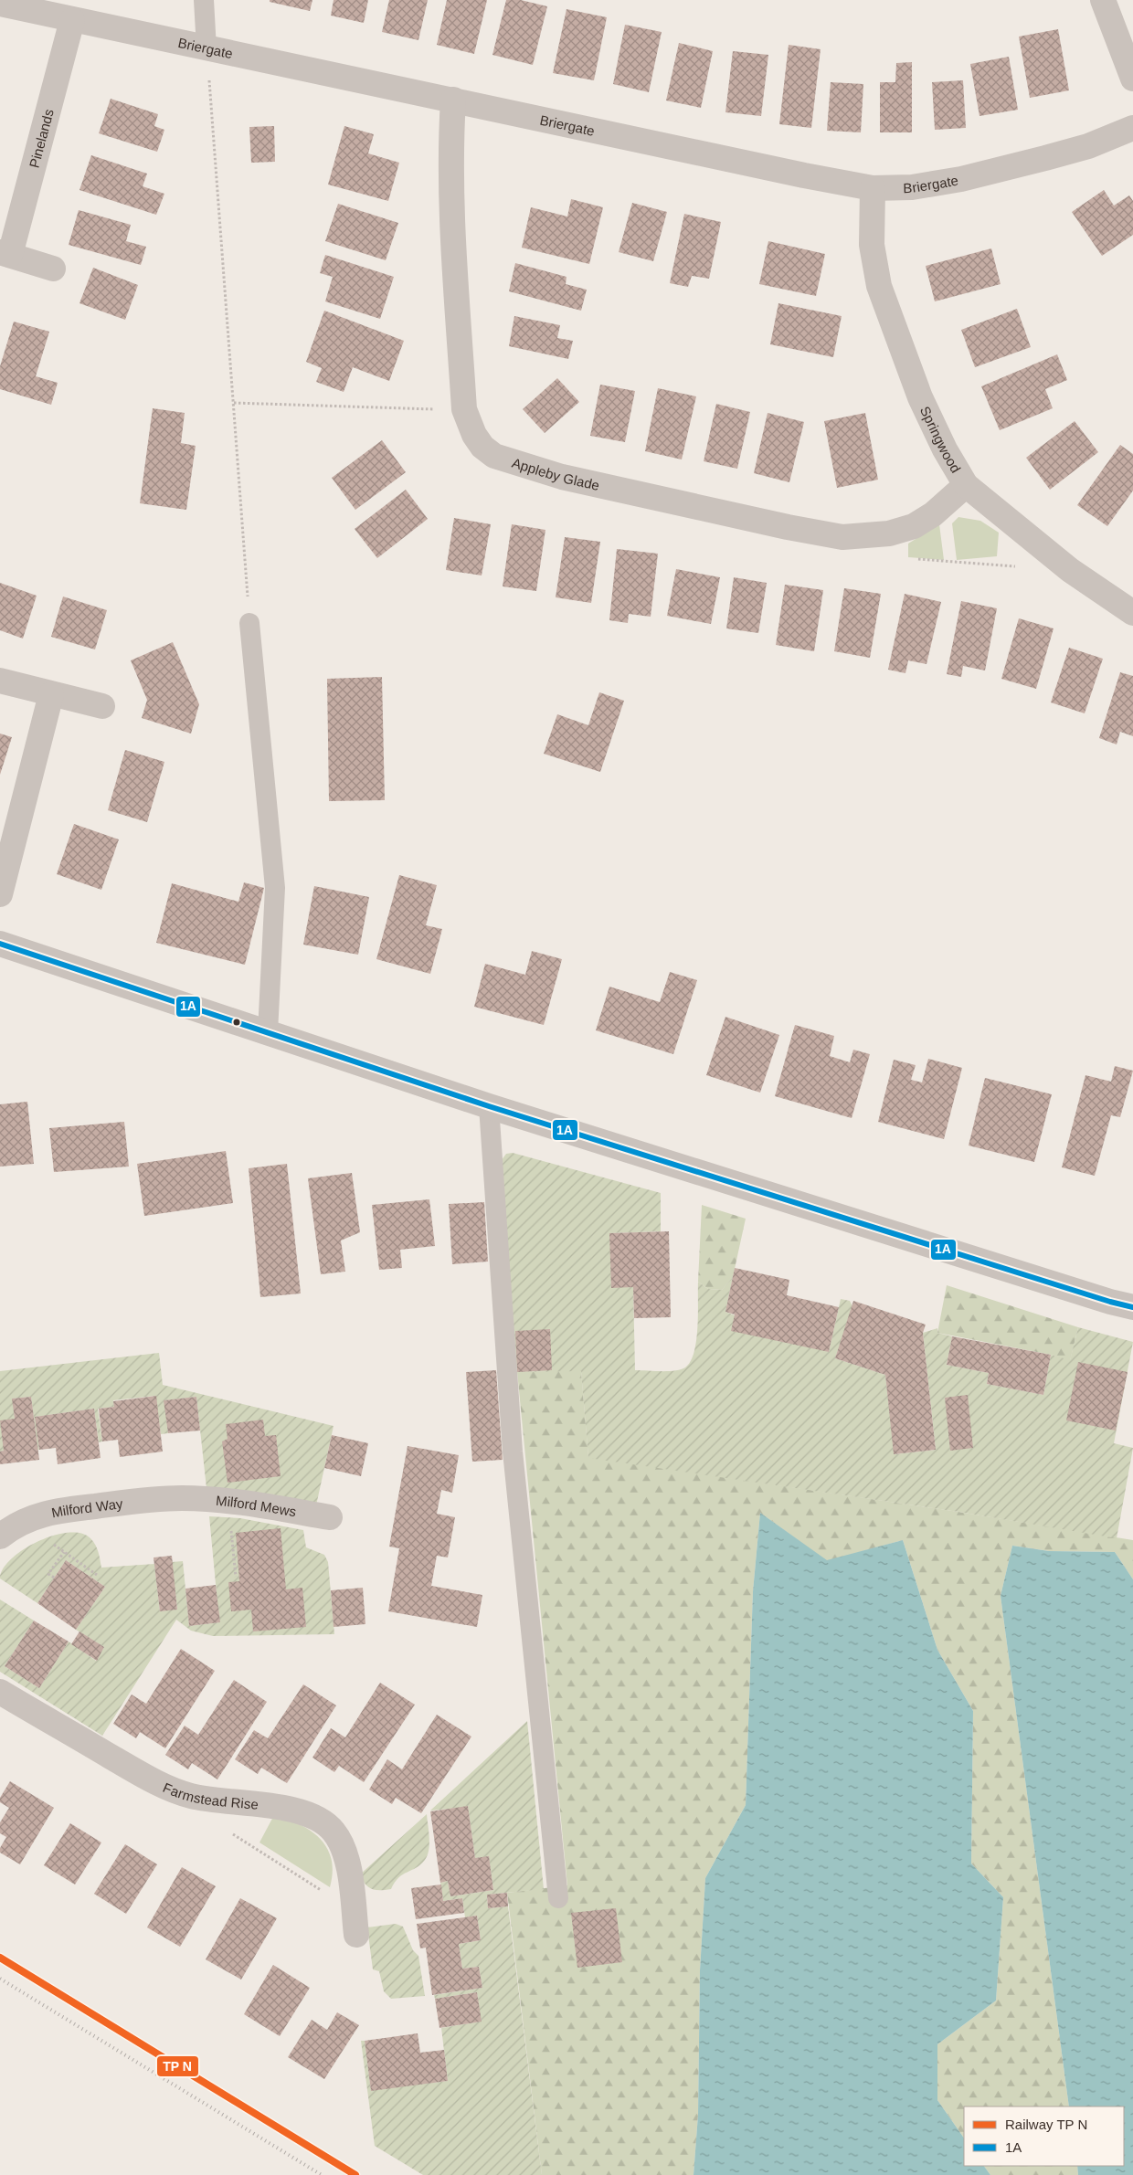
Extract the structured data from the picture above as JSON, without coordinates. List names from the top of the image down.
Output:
{
  "streets": {
    "street": [
      "Briergate",
      "Pinelands",
      "Springwood",
      "Appleby Glade",
      "Milford Mews",
      "Milford Way",
      "Farmstead Rise"
    ]
  },
  "crossings": [
    ["Briergate", "Pinelands"],
    ["Briergate", "Springwood"],
    ["Briergate", "Appleby Glade"],
    ["Springwood", "Appleby Glade"],
    ["Milford Mews", "Milford Way"]
  ],
  "lines": ["transit line 1A"],
  "legend": ["Railway TP N", "1A"]
}
